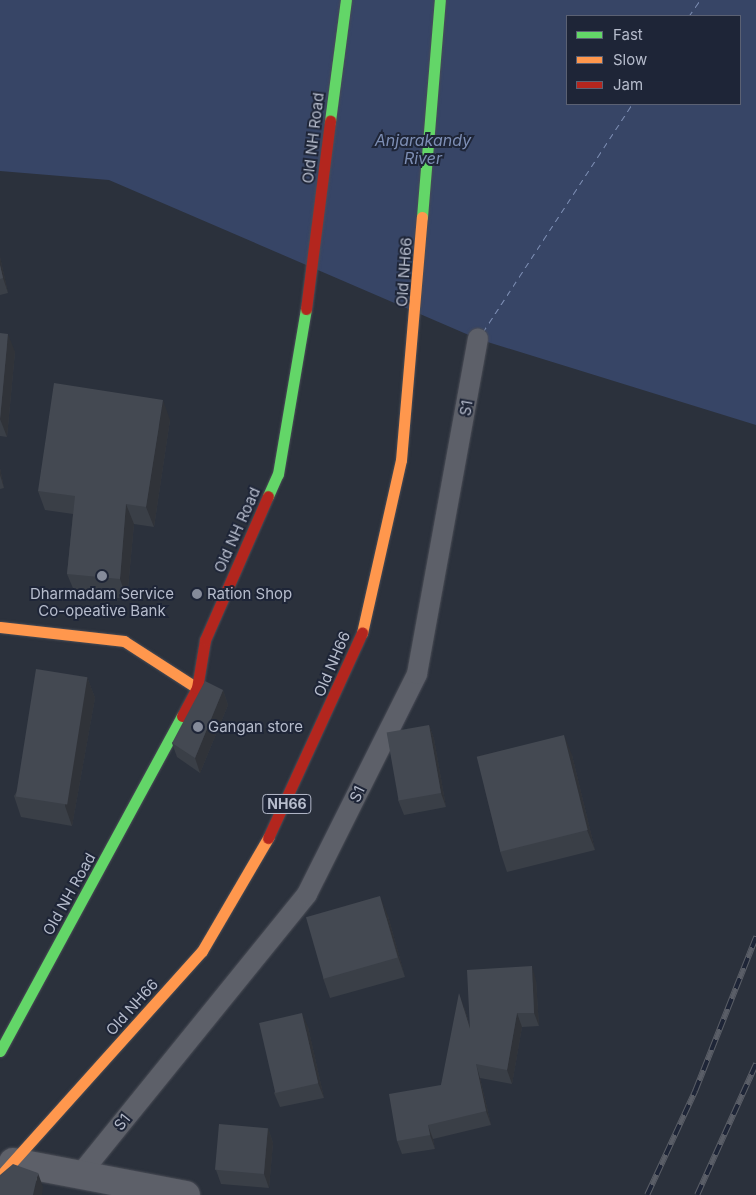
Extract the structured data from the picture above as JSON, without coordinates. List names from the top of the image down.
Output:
{
  "streets": {
    "main road": ["Old NH Road", "Old NH66", "NH66"],
    "lane": ["S1"]
  },
  "water": ["Anjarakandy River"],
  "places": ["Dharmadam Service Co-opeative Bank", "Ration Shop", "Gangan store"],
  "legend": ["Fast", "Slow", "Jam"]
}
